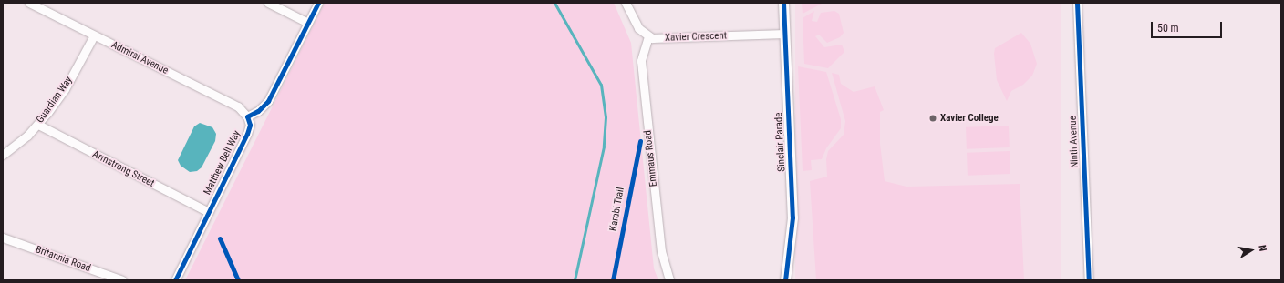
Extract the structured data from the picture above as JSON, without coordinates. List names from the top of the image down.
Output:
{
  "streets": {
    "street": [
      "Xavier Crescent",
      "Admiral Avenue",
      "Guardian Way",
      "Sinclair Parade",
      "Ninth Avenue",
      "Emmaus Road",
      "Matthew Bell Way",
      "Armstrong Street",
      "Britannia Road"
    ],
    "cycle path": ["Karabi Trail"]
  },
  "crossings": [
    ["Xavier Crescent", "Sinclair Parade"],
    ["Xavier Crescent", "Emmaus Road"],
    ["Admiral Avenue", "Guardian Way"],
    ["Admiral Avenue", "Matthew Bell Way"],
    ["Guardian Way", "Armstrong Street"],
    ["Matthew Bell Way", "Armstrong Street"]
  ],
  "places": ["Xavier College"],
  "scale_bar": "50 m",
  "north": "right"
}
